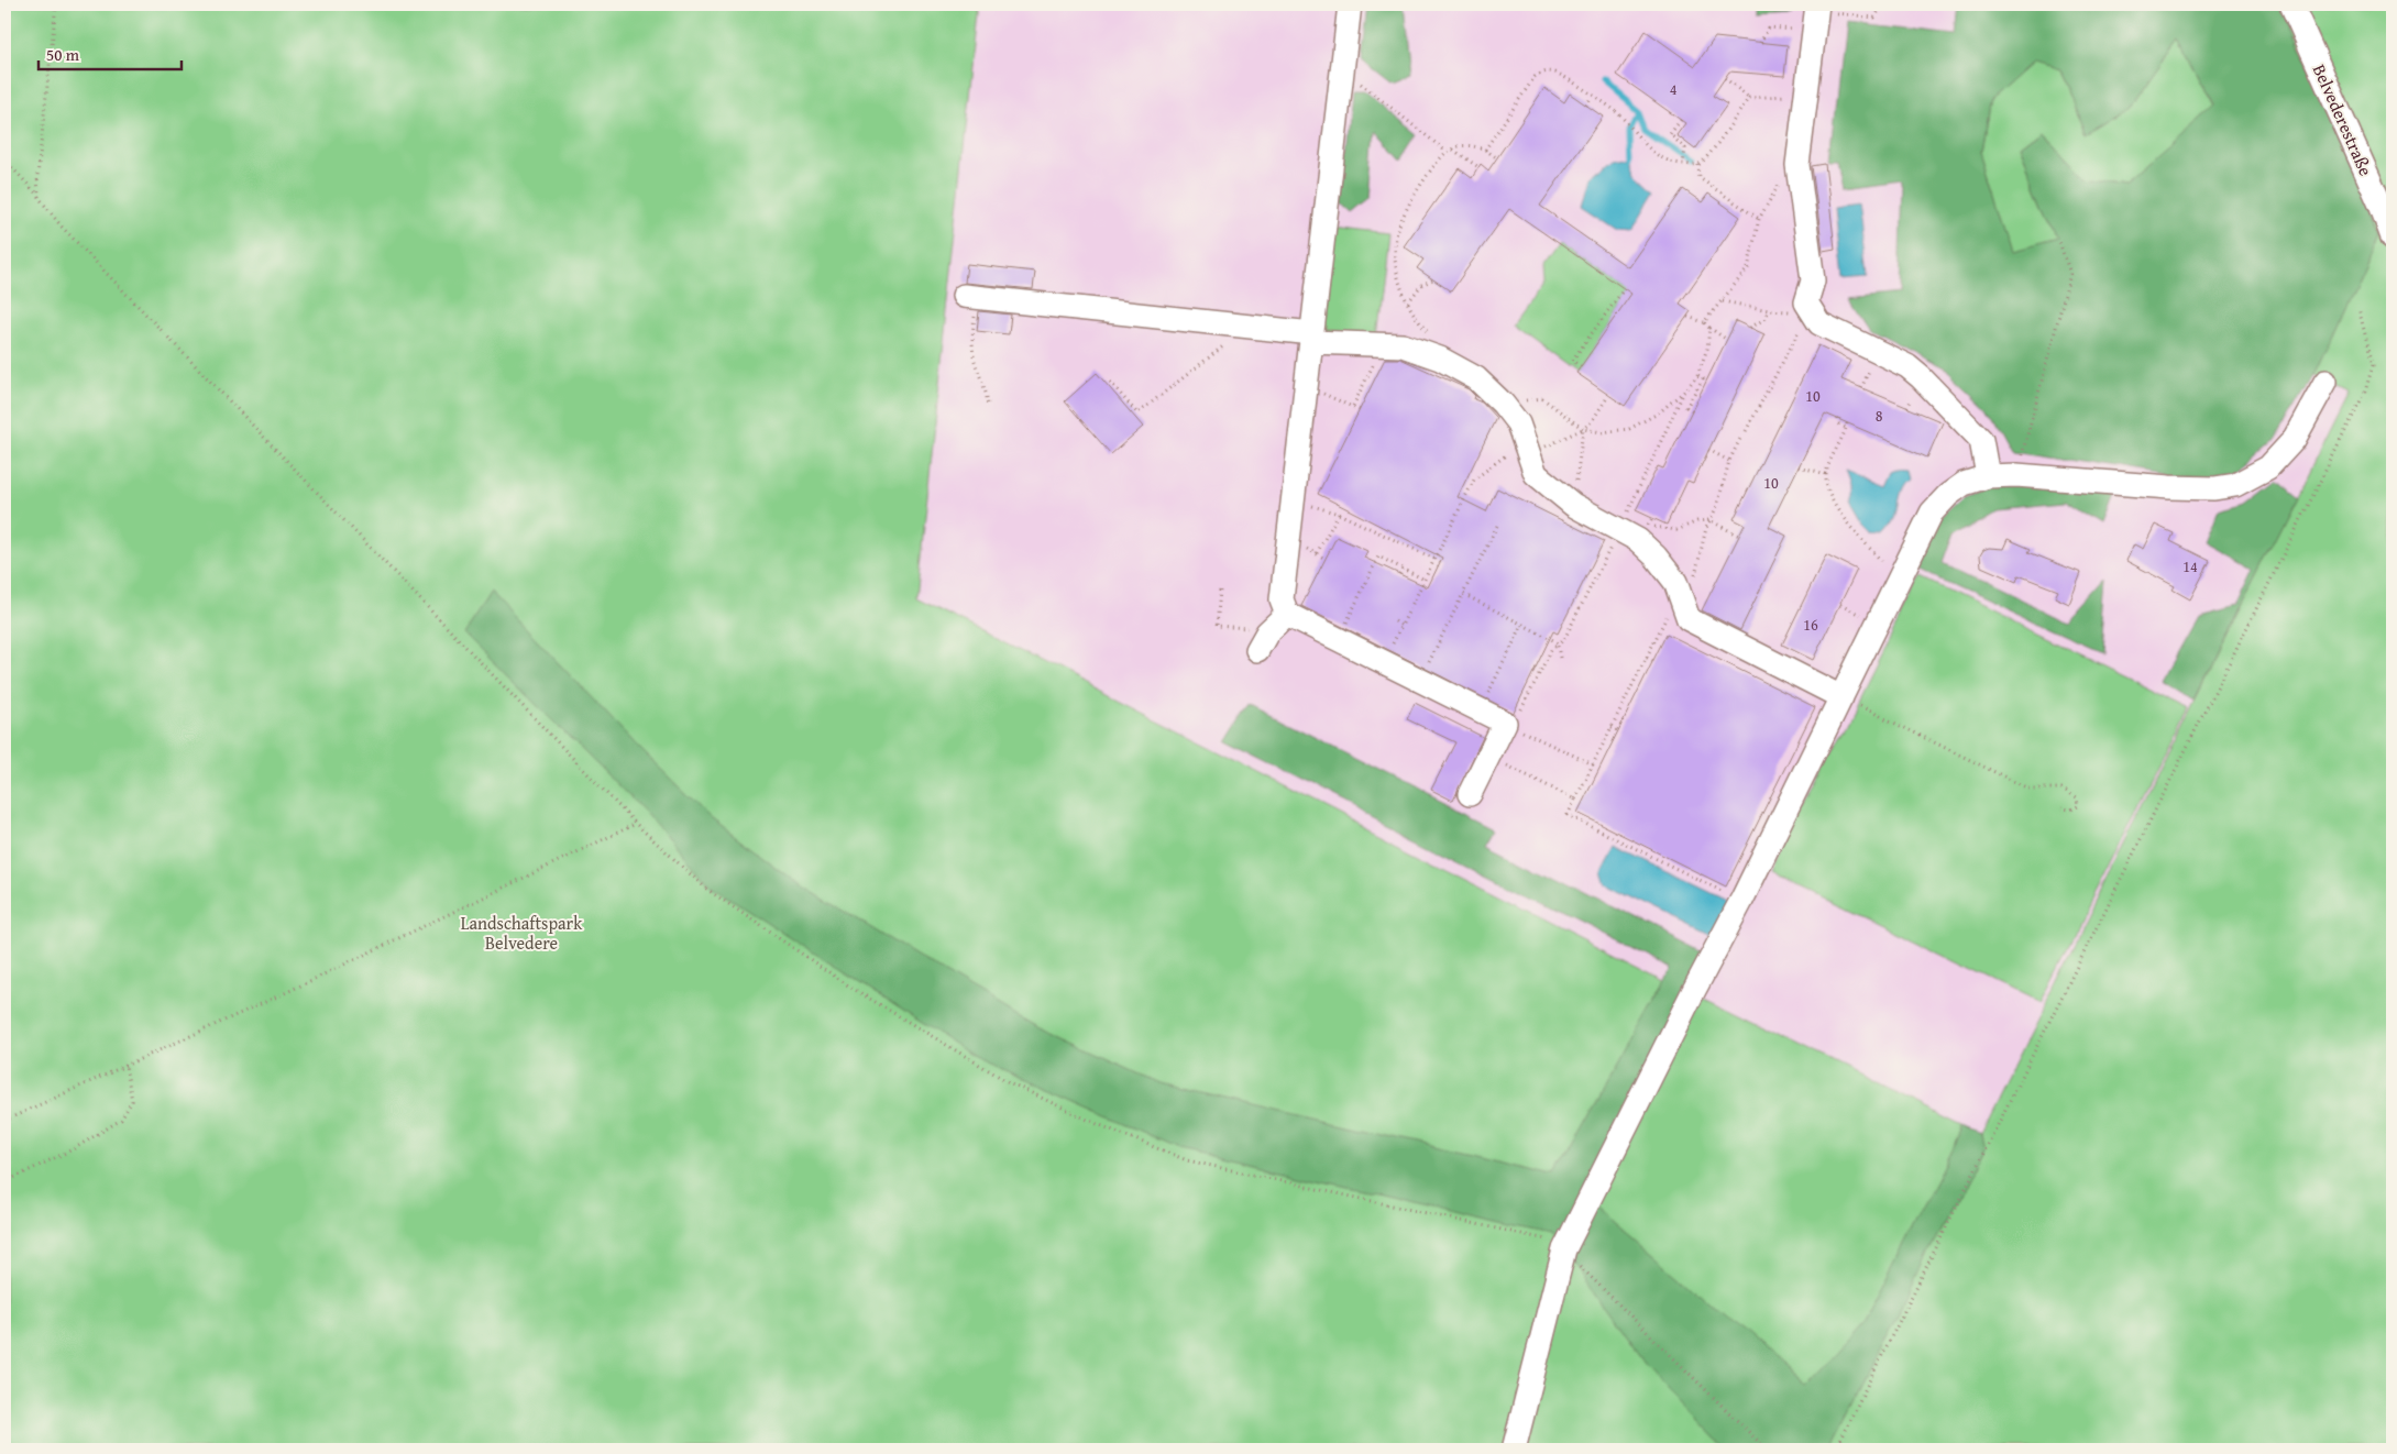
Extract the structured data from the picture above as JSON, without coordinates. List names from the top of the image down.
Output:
{
  "streets": {
    "street": ["Belvederestraße"]
  },
  "parks": ["Landschaftspark Belvedere"],
  "house_numbers": [
    "4",
    "10",
    "8",
    "10",
    "14",
    "16"
  ],
  "scale_bar": "50 m"
}
